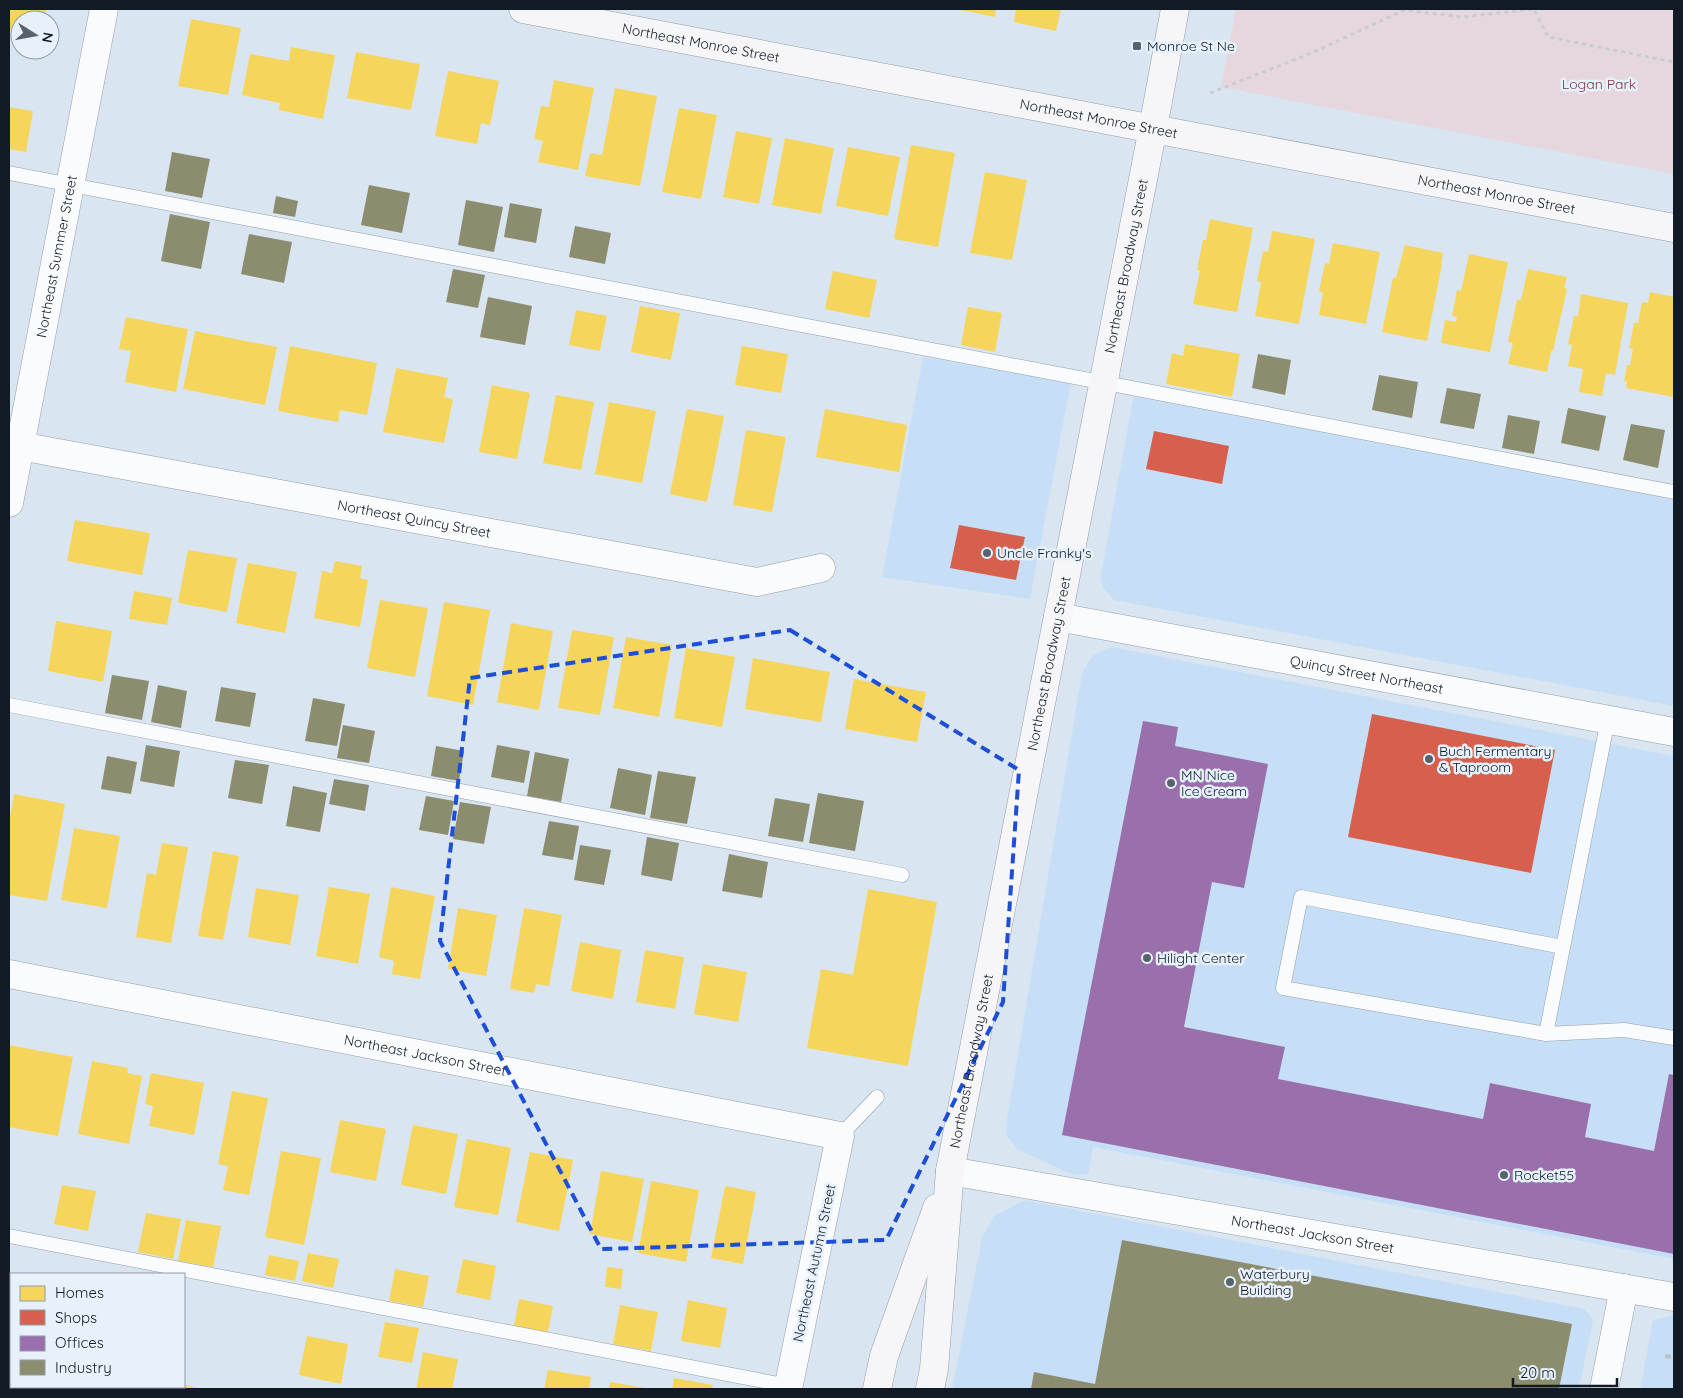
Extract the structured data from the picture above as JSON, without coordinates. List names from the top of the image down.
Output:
{
  "streets": {
    "main road": ["Northeast Monroe Street", "Northeast Broadway Street"],
    "street": [
      "Northeast Summer Street",
      "Northeast Quincy Street",
      "Quincy Street Northeast",
      "Northeast Jackson Street",
      "Northeast Autumn Street"
    ]
  },
  "crossings": [
    ["Northeast Monroe Street", "Northeast Broadway Street"],
    ["Northeast Summer Street", "Northeast Quincy Street"],
    ["Northeast Broadway Street", "Quincy Street Northeast"],
    ["Northeast Broadway Street", "Northeast Jackson Street"],
    ["Northeast Jackson Street", "Northeast Autumn Street"]
  ],
  "parks": ["Logan Park"],
  "places": {
    "transit": ["Monroe St Ne"],
    "other": [
      "Uncle Franky's",
      "Buch Fermentary & Taproom",
      "MN Nice Ice Cream",
      "Hilight Center",
      "Rocket55",
      "Waterbury Building"
    ]
  },
  "legend": [
    "Homes",
    "Shops",
    "Offices",
    "Industry"
  ],
  "scale_bar": "20 m",
  "north": "right"
}
